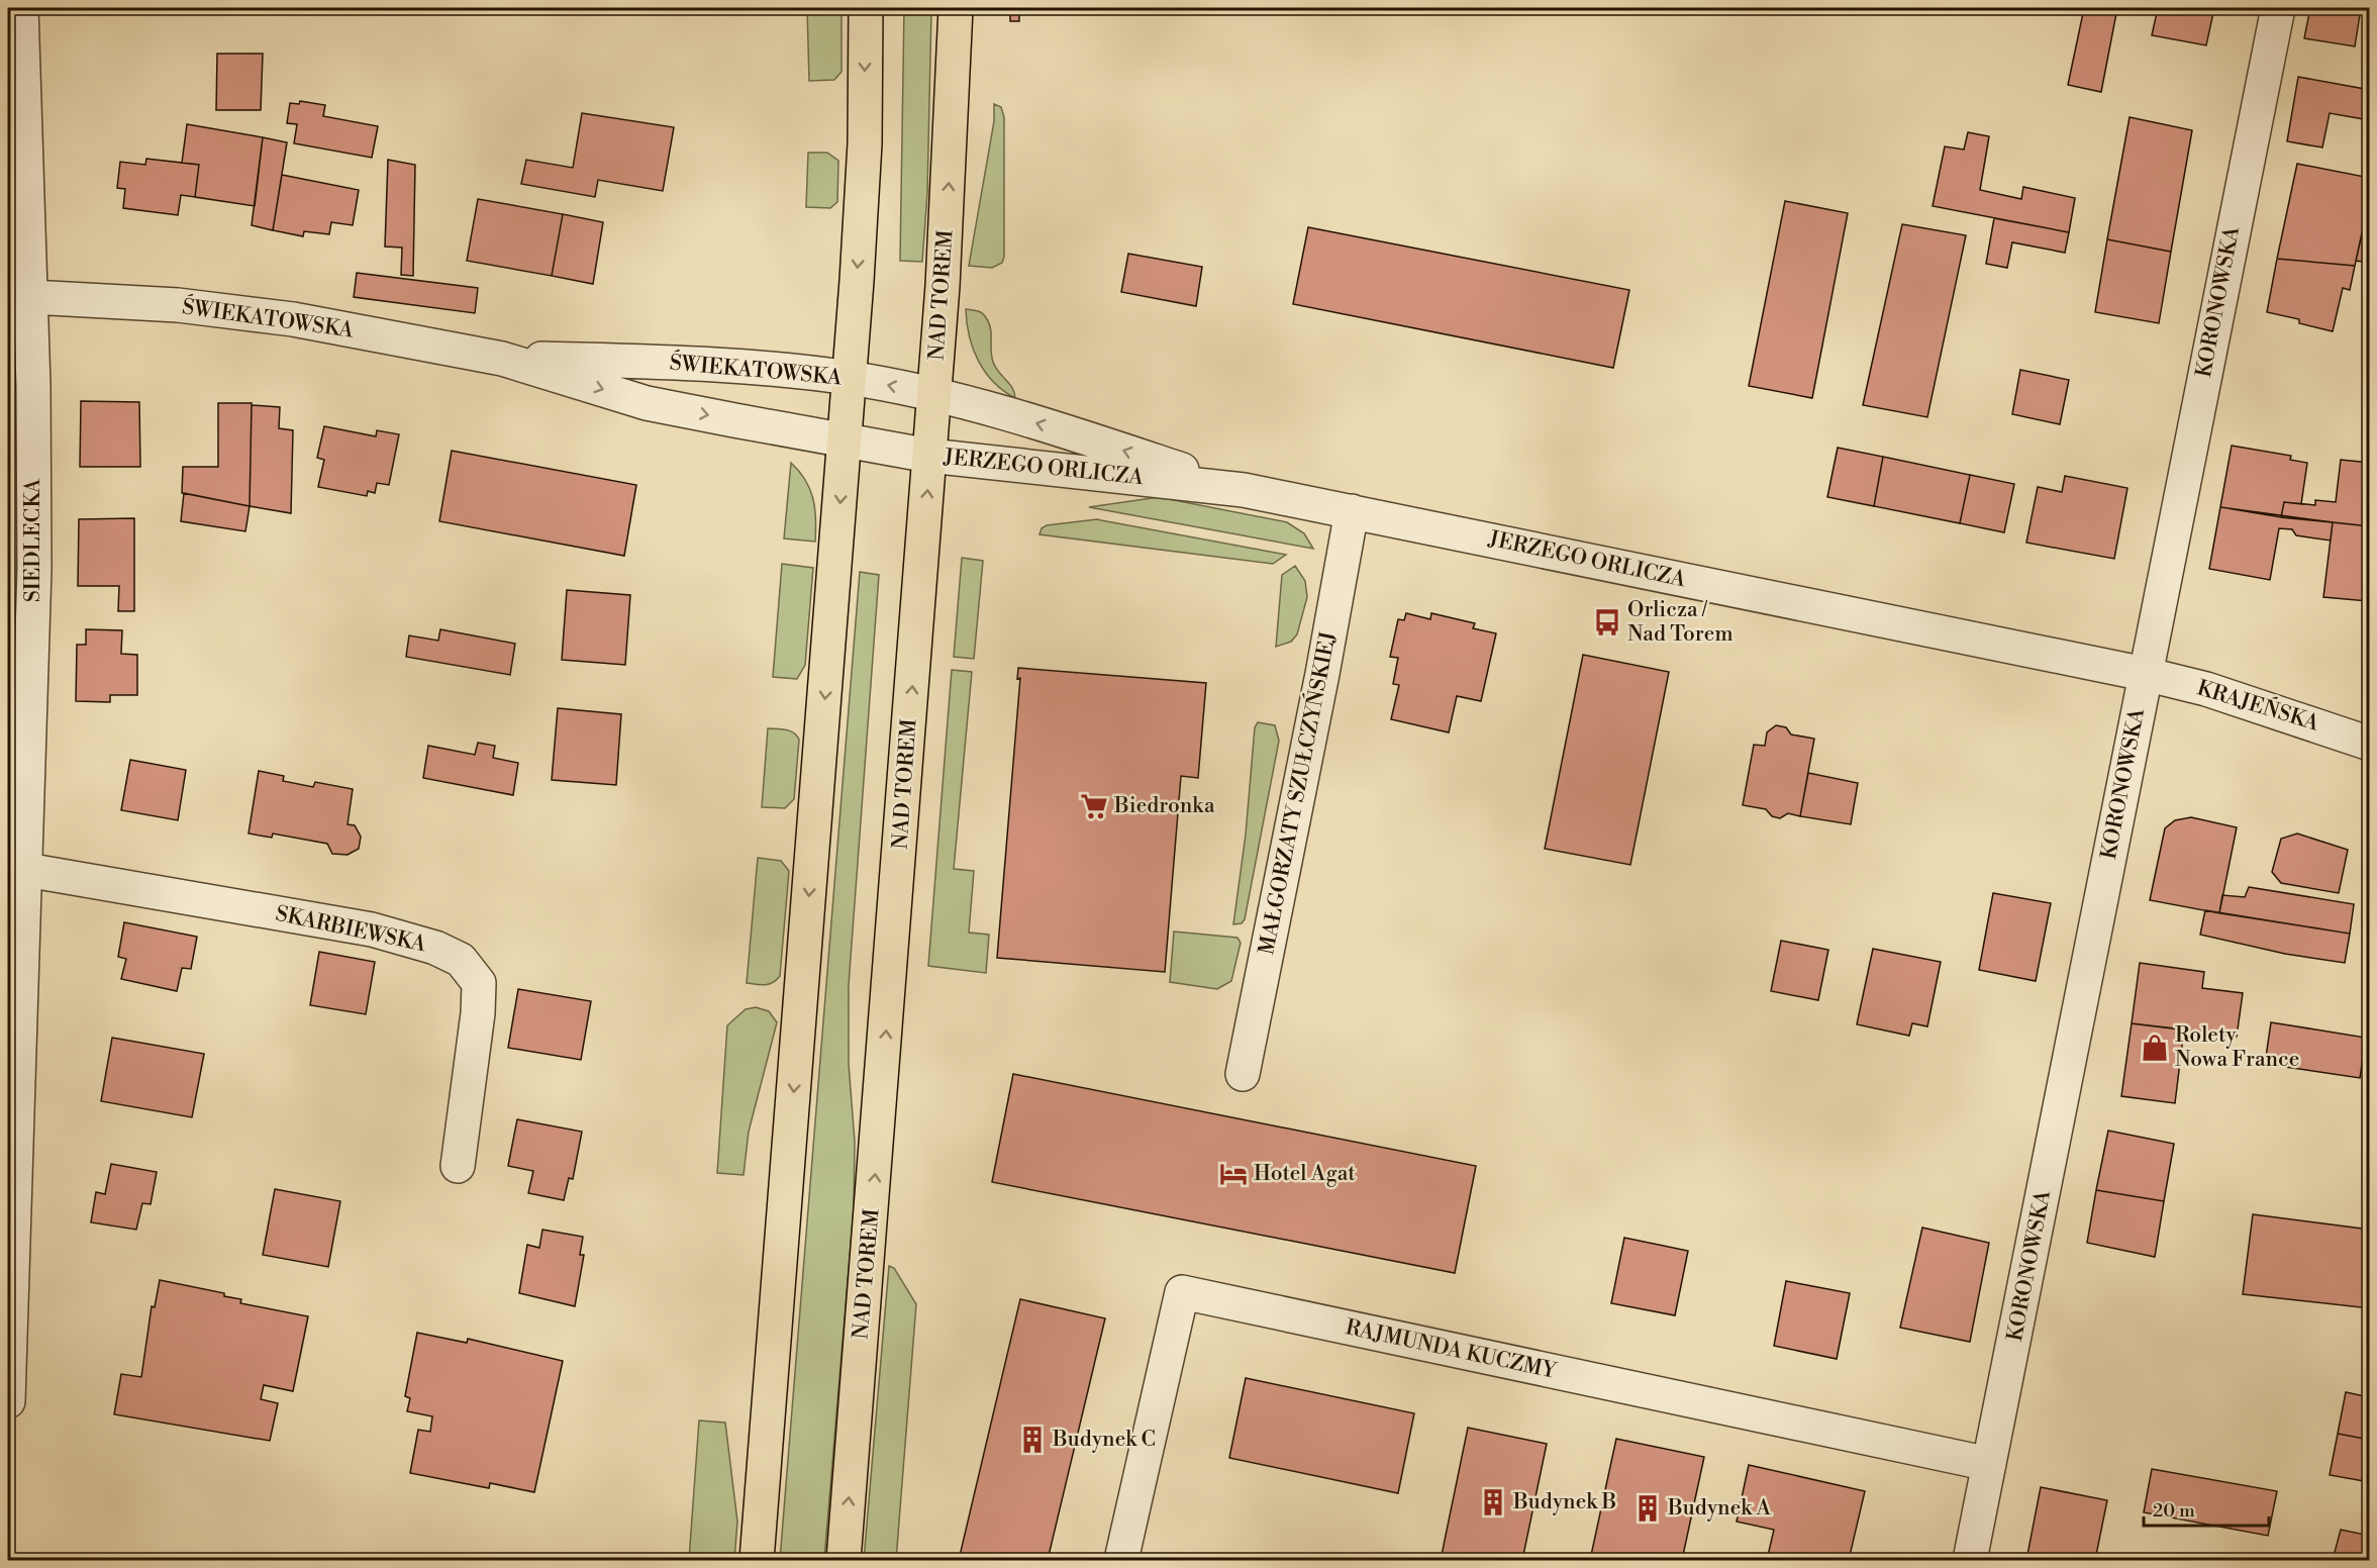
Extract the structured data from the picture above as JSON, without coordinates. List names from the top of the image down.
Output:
{
  "streets": {
    "main road": ["NAD TOREM"],
    "street": [
      "KORONOWSKA",
      "ŚWIEKATOWSKA",
      "JERZEGO ORLICZA",
      "SIEDLECKA",
      "KRAJEŃSKA",
      "MAŁGORZATY SZUŁCZYŃSKIEJ",
      "SKARBIEWSKA",
      "RAJMUNDA KUCZMY"
    ]
  },
  "crossings": [
    ["NAD TOREM", "ŚWIEKATOWSKA"],
    ["NAD TOREM", "JERZEGO ORLICZA"],
    ["KORONOWSKA", "JERZEGO ORLICZA"],
    ["KORONOWSKA", "KRAJEŃSKA"],
    ["KORONOWSKA", "RAJMUNDA KUCZMY"],
    ["ŚWIEKATOWSKA", "JERZEGO ORLICZA"],
    ["ŚWIEKATOWSKA", "SIEDLECKA"],
    ["JERZEGO ORLICZA", "KRAJEŃSKA"],
    ["JERZEGO ORLICZA", "MAŁGORZATY SZUŁCZYŃSKIEJ"],
    ["SIEDLECKA", "SKARBIEWSKA"]
  ],
  "places": {
    "bus stop": ["Orlicza / Nad Torem"],
    "supermarket": ["Biedronka"],
    "shop": ["Rolety Nowa France"],
    "hotel": ["Hotel Agat"],
    "building": ["Budynek C", "Budynek B", "Budynek A"]
  },
  "scale_bar": "20 m"
}
